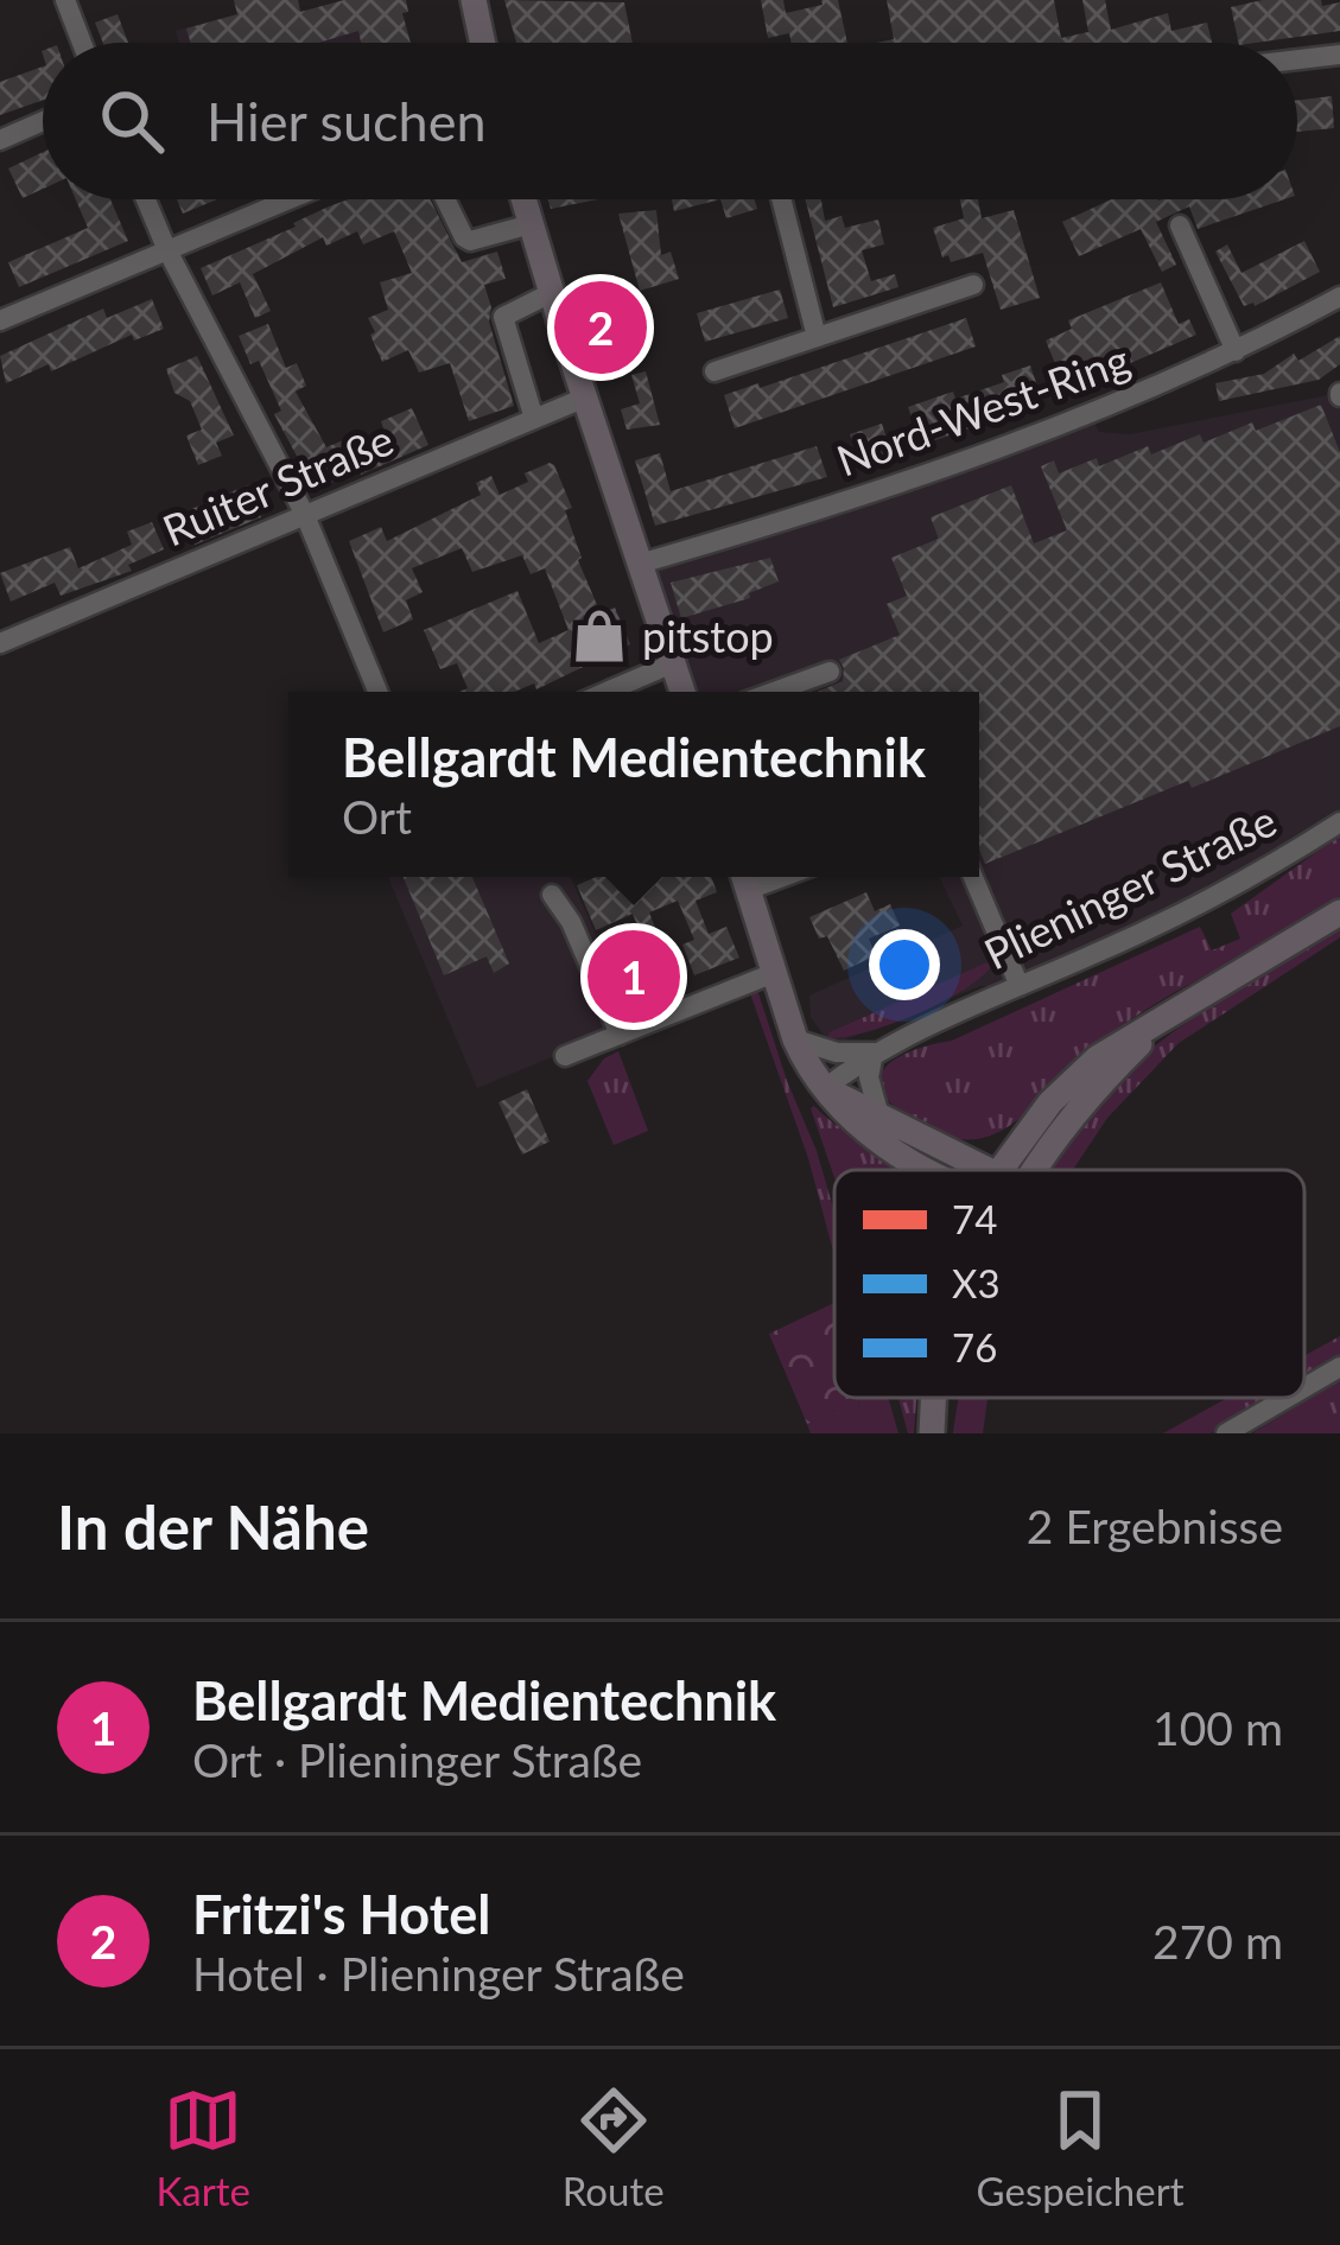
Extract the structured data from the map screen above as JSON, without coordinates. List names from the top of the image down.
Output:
{
  "streets": {
    "street": ["Nord-West-Ring", "Ruiter Straße", "Plieninger Straße"]
  },
  "places": {
    "shop": ["pitstop"]
  },
  "legend": ["74", "X3", "76"],
  "page": {
    "search": "Hier suchen",
    "pins": ["2", "1"],
    "popup": ["Bellgardt Medientechnik", "Ort"],
    "heading": ["In der Nähe", "2 Ergebnisse"],
    "list": [
      {
        "mark": "1",
        "name": "Bellgardt Medientechnik",
        "note": "Ort · Plieninger Straße",
        "value": "100 m"
      },
      {
        "mark": "2",
        "name": "Fritzi's Hotel",
        "note": "Hotel · Plieninger Straße",
        "value": "270 m"
      }
    ],
    "nav": ["Karte", "Route", "Gespeichert"]
  }
}
